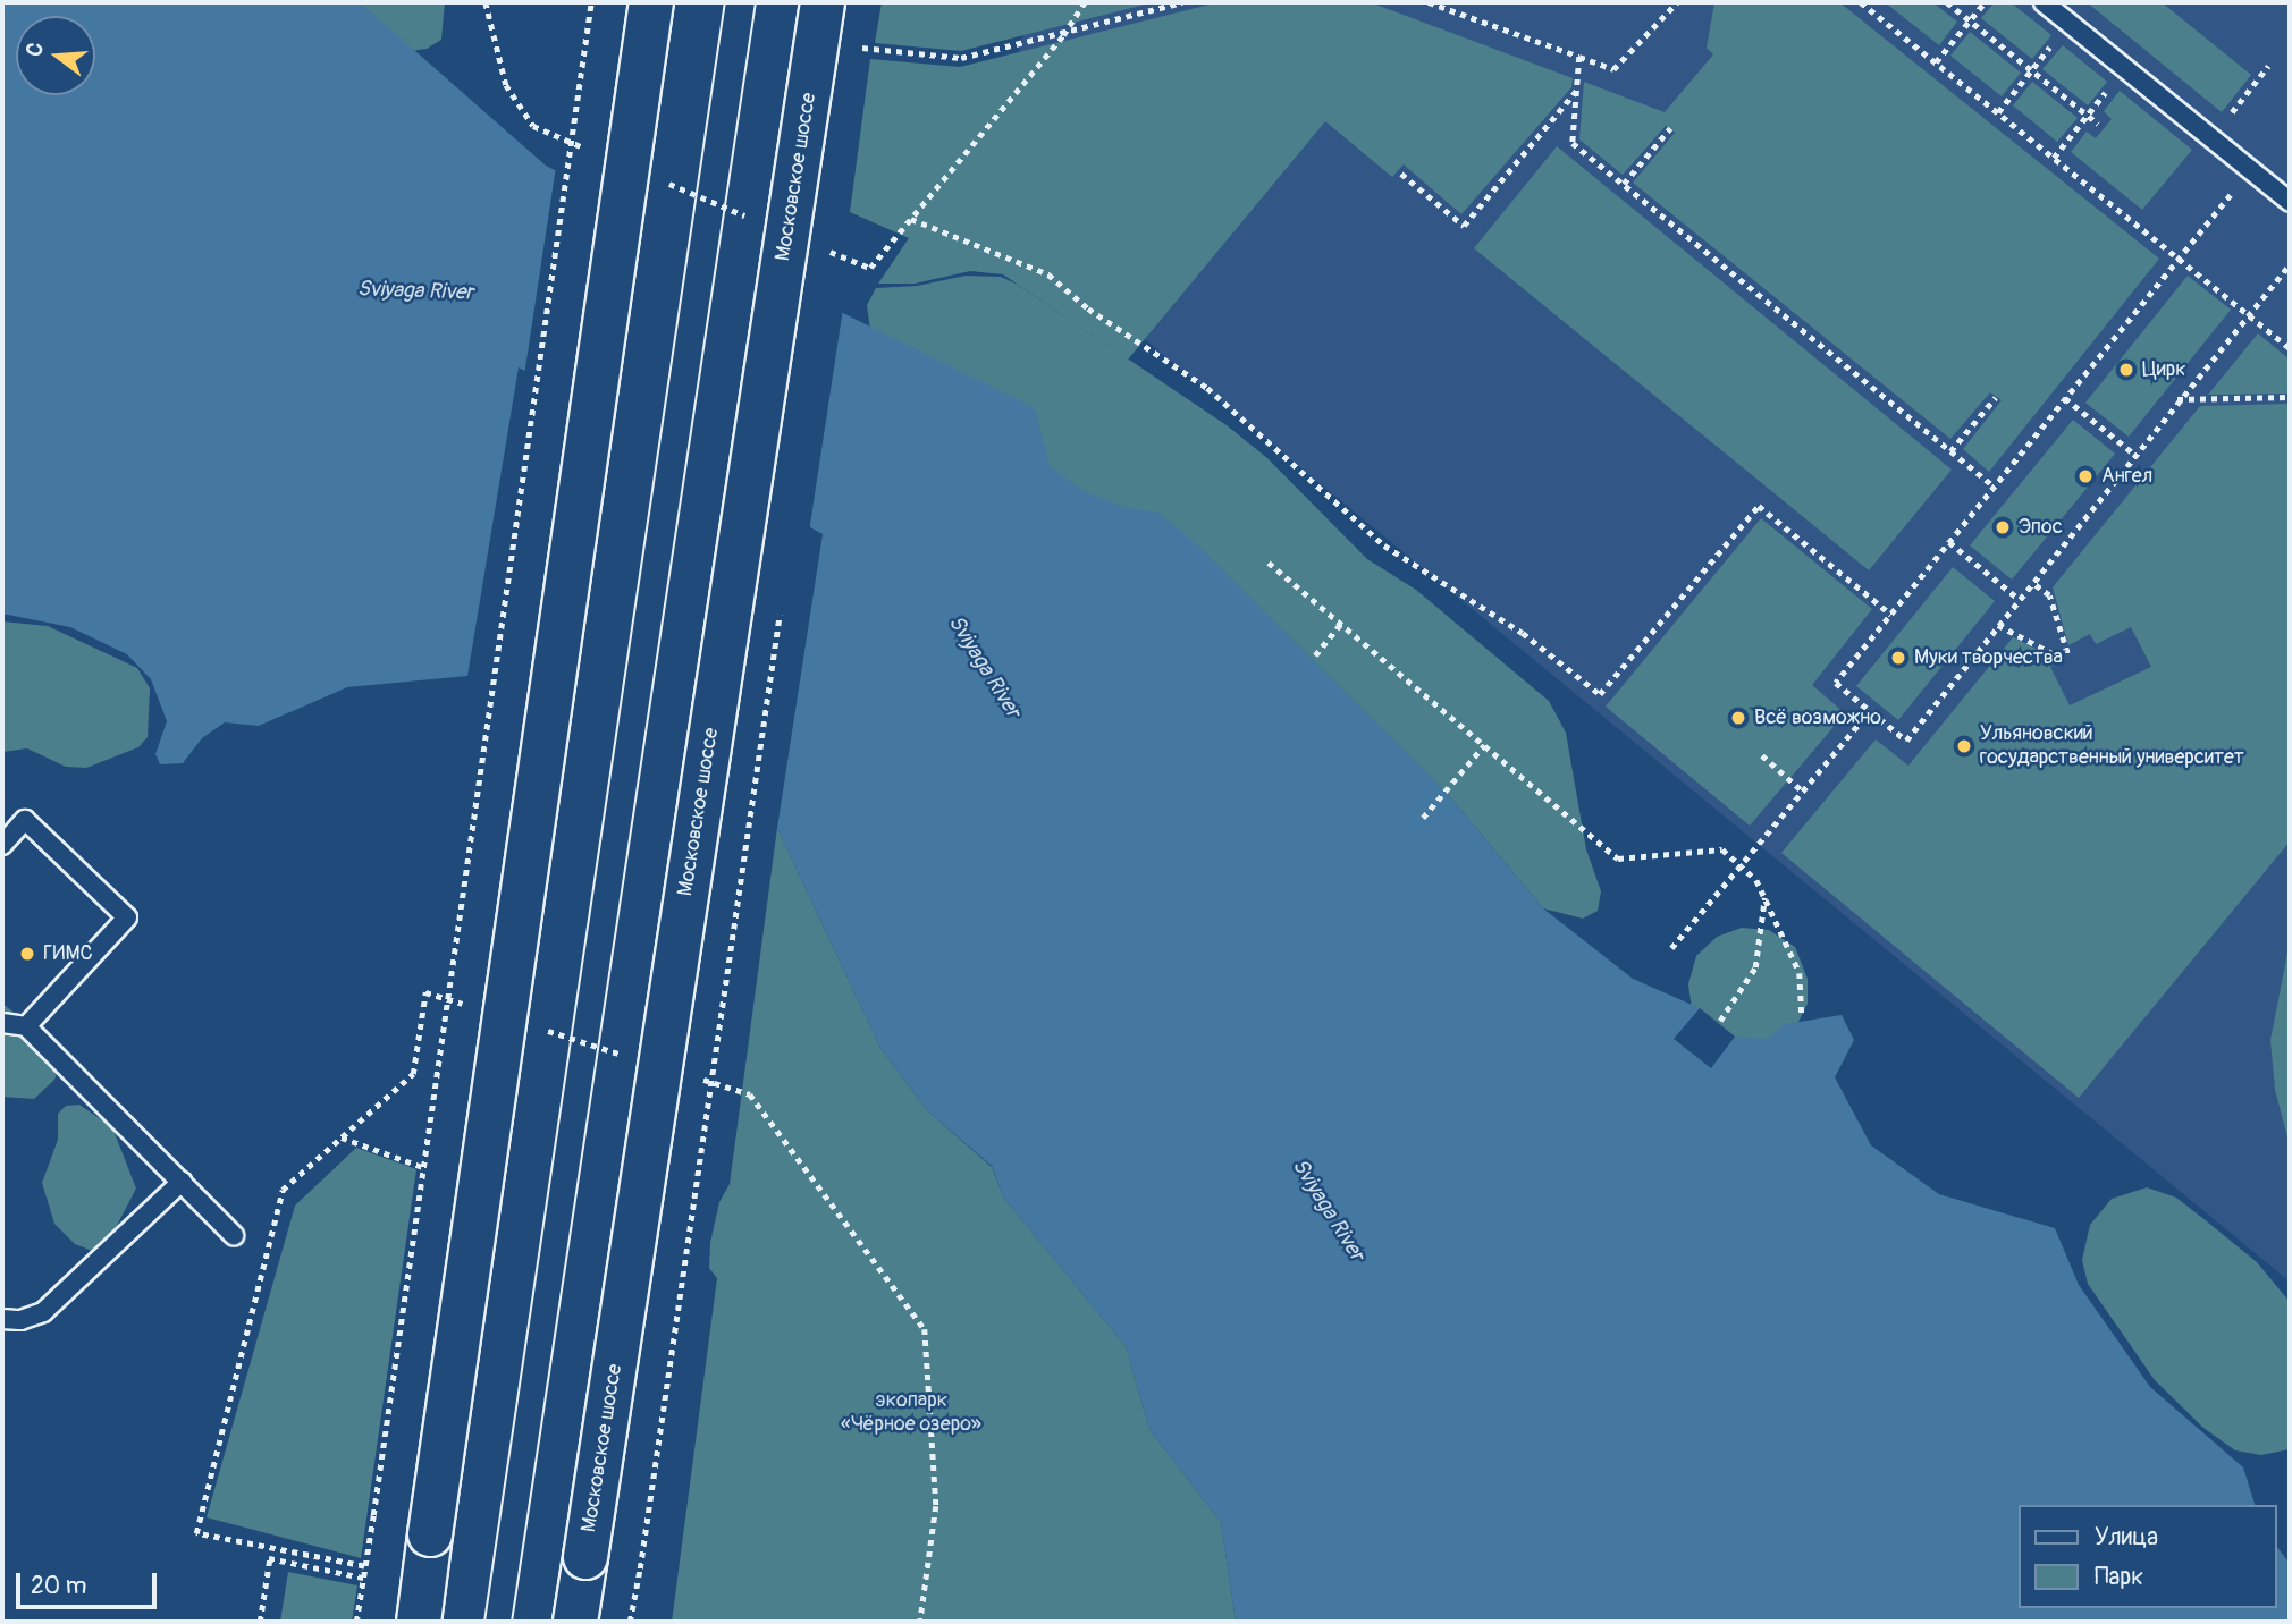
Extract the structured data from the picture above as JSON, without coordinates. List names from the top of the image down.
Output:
{
  "streets": {
    "main road": ["Московское шоссе"]
  },
  "water": ["Sviyaga River"],
  "parks": ["экопарк «Чёрное озеро»"],
  "places": [
    "Цирк",
    "Ангел",
    "Эпос",
    "Муки творчества",
    "Всё возможно",
    "Ульяновский государственный университет",
    "ГИМС"
  ],
  "legend": ["Улица", "Парк"],
  "scale_bar": "20 m",
  "north": "left"
}
